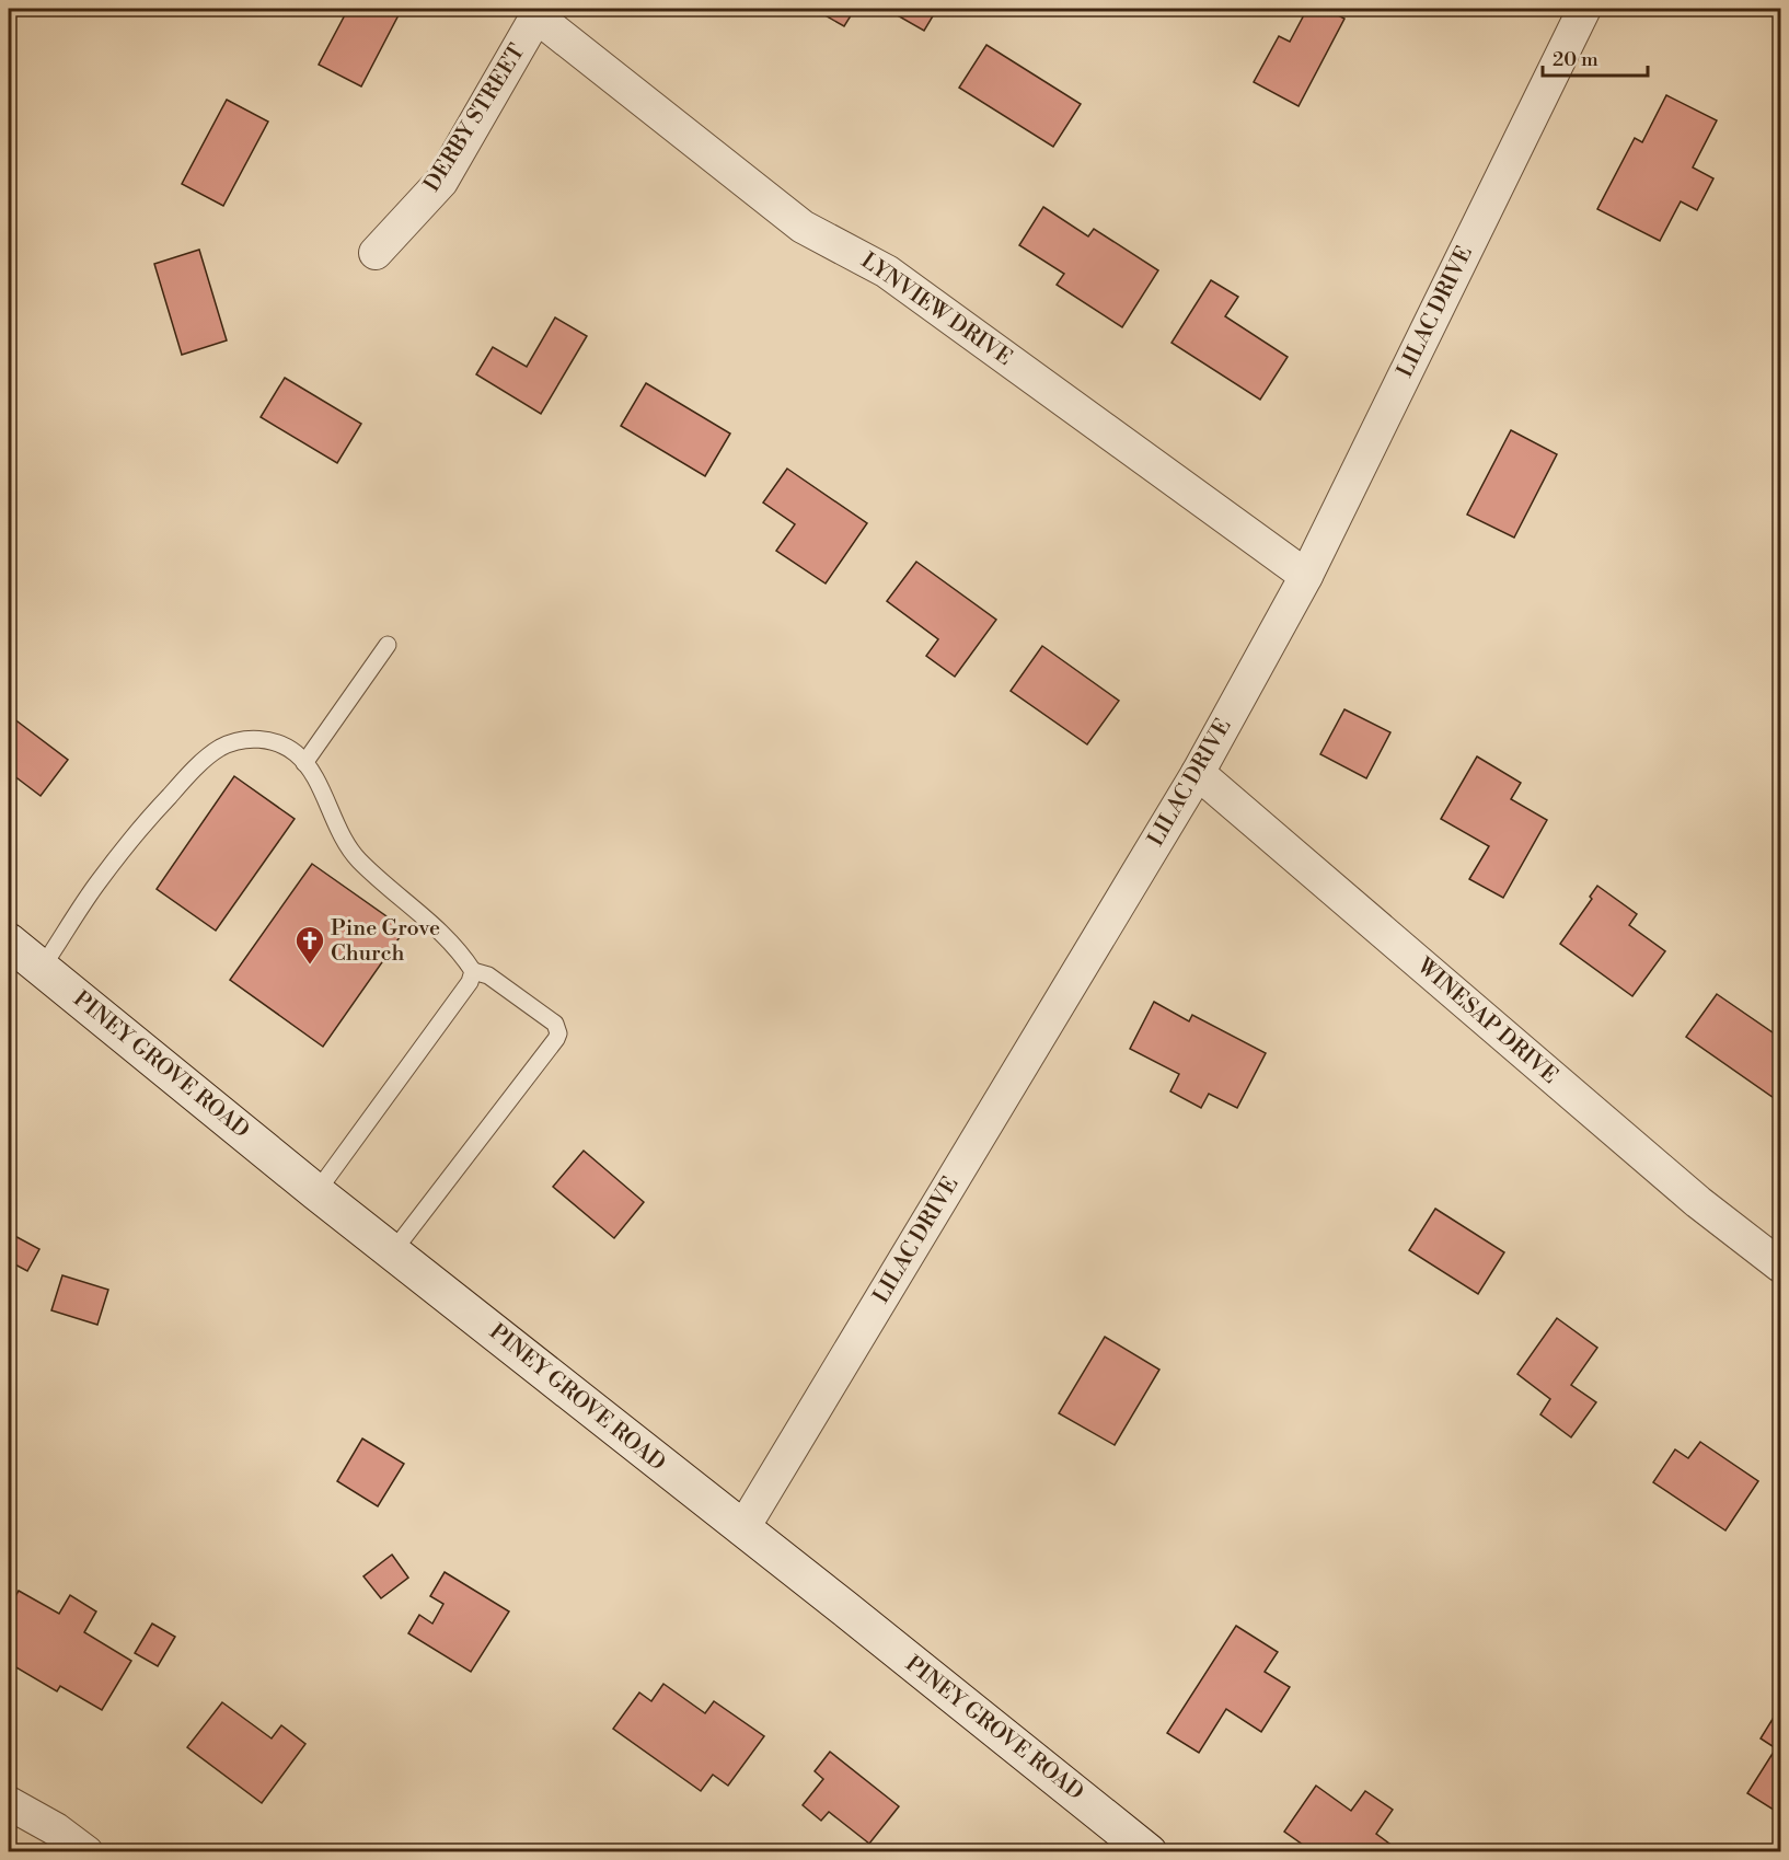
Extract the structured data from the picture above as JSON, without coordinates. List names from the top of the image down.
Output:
{
  "streets": {
    "main road": ["PINEY GROVE ROAD"],
    "street": [
      "DERBY STREET",
      "LYNVIEW DRIVE",
      "LILAC DRIVE",
      "WINESAP DRIVE"
    ]
  },
  "crossings": [
    ["DERBY STREET", "LYNVIEW DRIVE"],
    ["LYNVIEW DRIVE", "LILAC DRIVE"],
    ["LILAC DRIVE", "WINESAP DRIVE"],
    ["LILAC DRIVE", "PINEY GROVE ROAD"]
  ],
  "places": {
    "church": ["Pine Grove Church"]
  },
  "scale_bar": "20 m"
}
